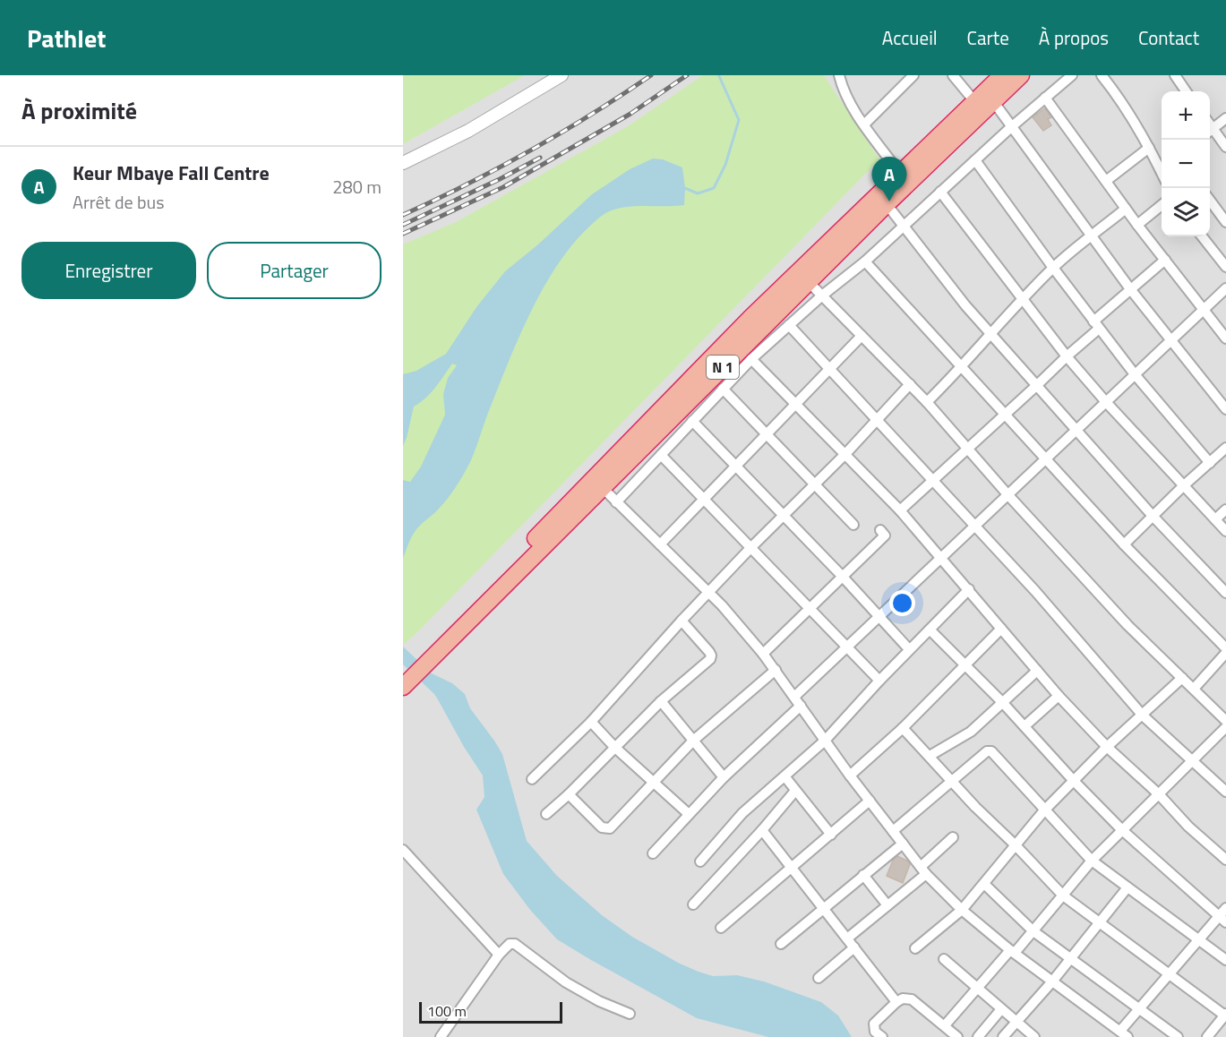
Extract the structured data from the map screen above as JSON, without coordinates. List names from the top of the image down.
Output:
{
  "streets": {
    "highway": ["N 1"]
  },
  "scale_bar": "100 m",
  "page": {
    "header": "Pathlet",
    "nav": [
      "Accueil",
      "Carte",
      "À propos",
      "Contact"
    ],
    "heading": "À proximité",
    "map_buttons": ["+", "−"],
    "list": [
      {
        "mark": "A",
        "name": "Keur Mbaye Fall Centre",
        "note": "Arrêt de bus",
        "value": "280 m"
      }
    ],
    "pins": "A",
    "buttons": ["Enregistrer", "Partager"],
    "scale": "100 m"
  }
}
